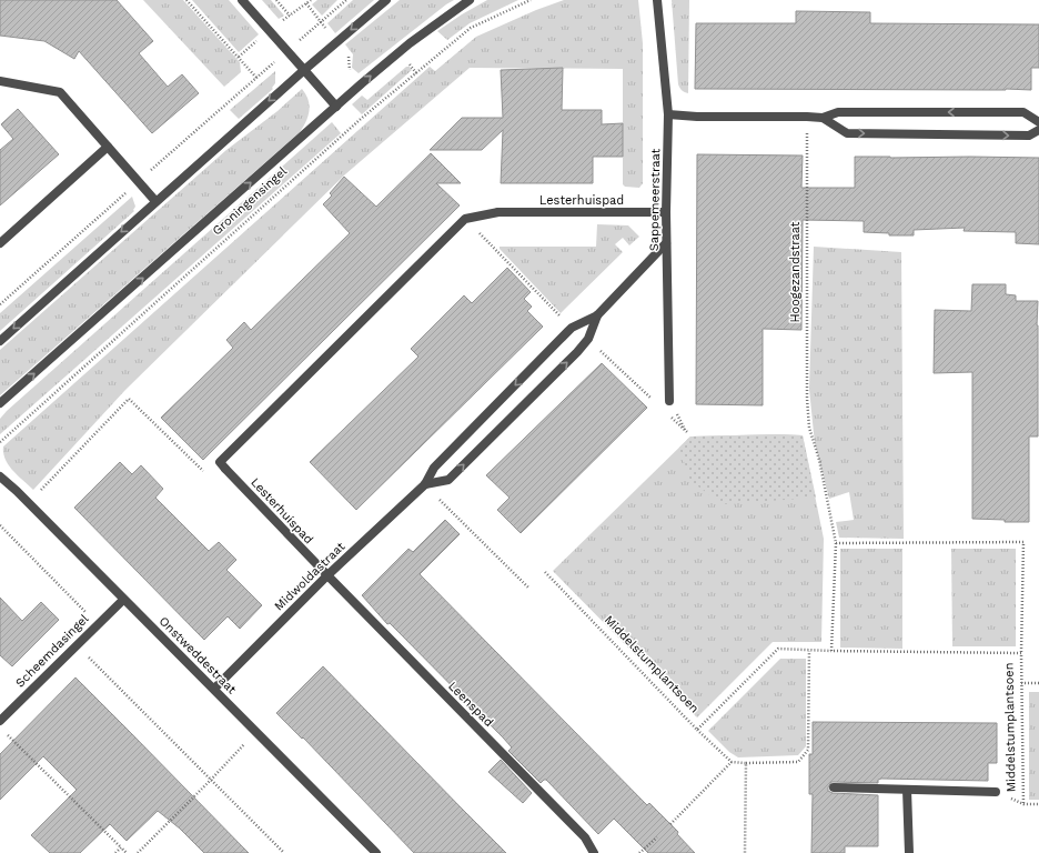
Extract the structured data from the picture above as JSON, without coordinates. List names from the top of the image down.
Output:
{
  "streets": {
    "street": [
      "Lesterhuispad",
      "Sappemeerstraat",
      "Groningensingel",
      "Midwoldastraat",
      "Scheemdasingel",
      "Onstweddestraat",
      "Middelstumplantsoen",
      "Leenspad"
    ],
    "path": ["Hoogezandstraat"]
  },
  "crossings": [
    ["Lesterhuispad", "Sappemeerstraat"],
    ["Lesterhuispad", "Midwoldastraat"],
    ["Lesterhuispad", "Leenspad"],
    ["Sappemeerstraat", "Midwoldastraat"],
    ["Midwoldastraat", "Onstweddestraat"],
    ["Midwoldastraat", "Leenspad"],
    ["Scheemdasingel", "Onstweddestraat"]
  ]
}
